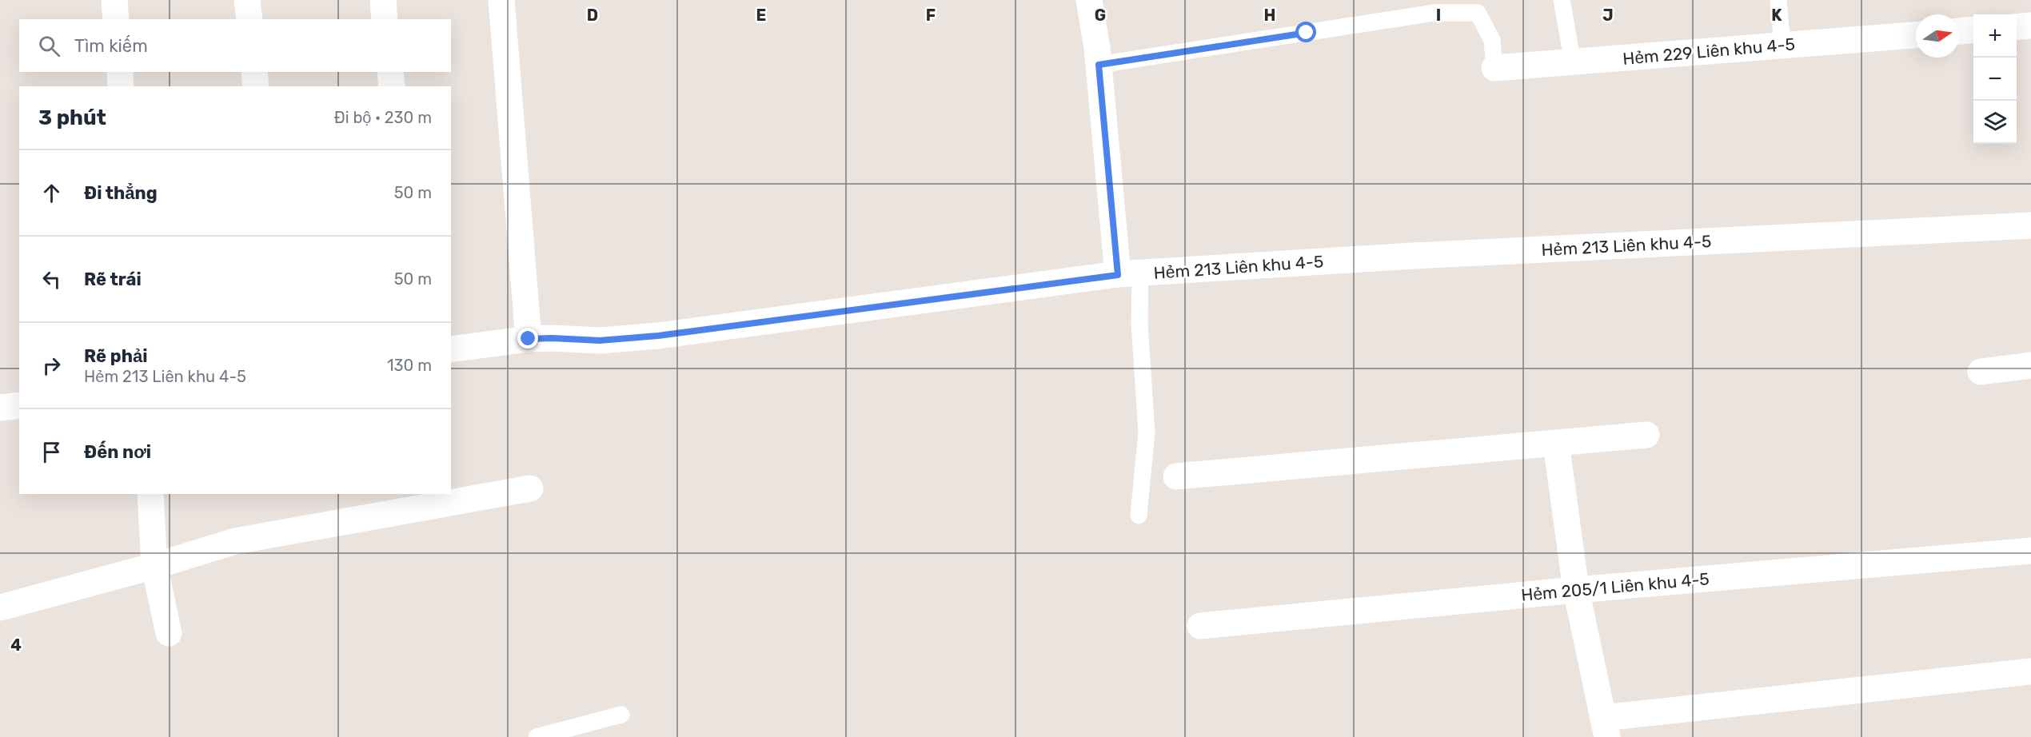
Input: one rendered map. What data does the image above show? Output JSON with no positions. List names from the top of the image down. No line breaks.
{"streets":{"street":["Hẻm 229 Liên khu 4-5","Hẻm 213 Liên khu 4-5","Hẻm 205/1 Liên khu 4-5"]},"north":"right","page":{"map_buttons":["+","−"],"search":"Tìm kiếm","heading":["3 phút","Đi bộ · 230 m"],"list":[["Đi thẳng","50 m"],["Rẽ trái","50 m"],["Rẽ phải","Hẻm 213 Liên khu 4-5","130 m"],"Đến nơi"]},"grid":{"columns":["D","E","F","G","H","I","J","K"],"rows":["4"]}}
